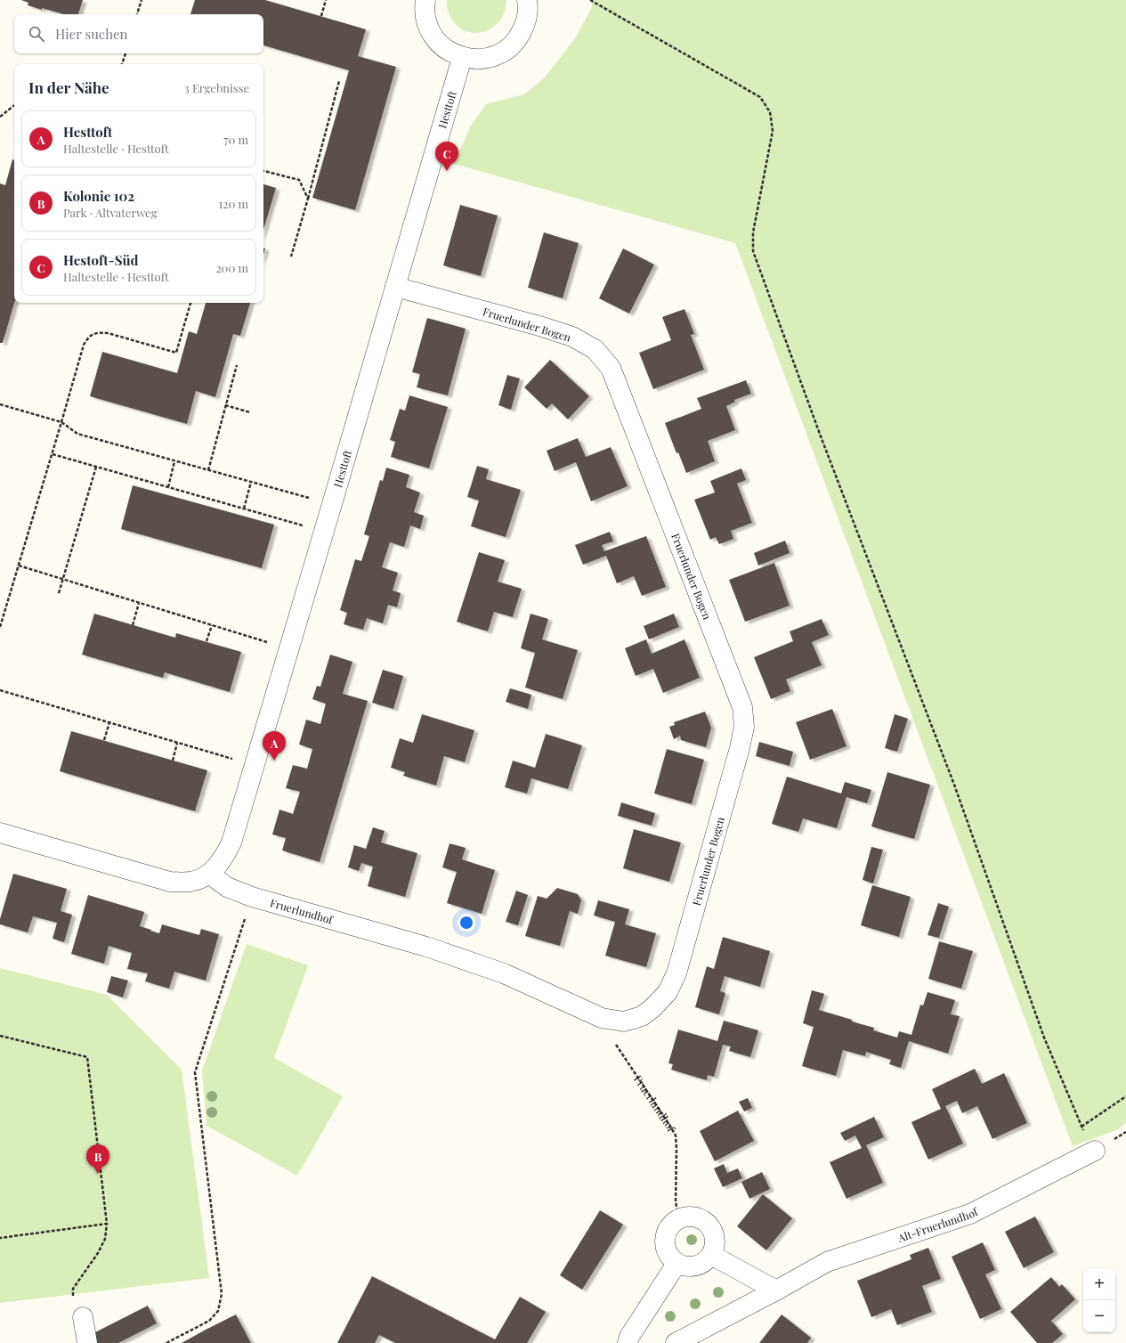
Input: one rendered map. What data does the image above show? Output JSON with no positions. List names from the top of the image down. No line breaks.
{"streets":{"street":["Hesttoft","Fruerlunder Bogen","Fruerlundhof","Alt-Fruerlundhof"]},"crossings":[["Hesttoft","Fruerlunder Bogen"],["Hesttoft","Fruerlundhof"],["Fruerlunder Bogen","Fruerlundhof"]],"page":{"search":"Hier suchen","heading":["In der Nähe","3 Ergebnisse"],"list":[{"mark":"A","name":"Hesttoft","note":"Haltestelle · Hesttoft","value":"70 m"},{"mark":"B","name":"Kolonie 102","note":"Park · Altvaterweg","value":"120 m"},{"mark":"C","name":"Hestoft-Süd","note":"Haltestelle · Hesttoft","value":"200 m"}],"pins":["C","A","B"],"map_buttons":["+","−"]}}
